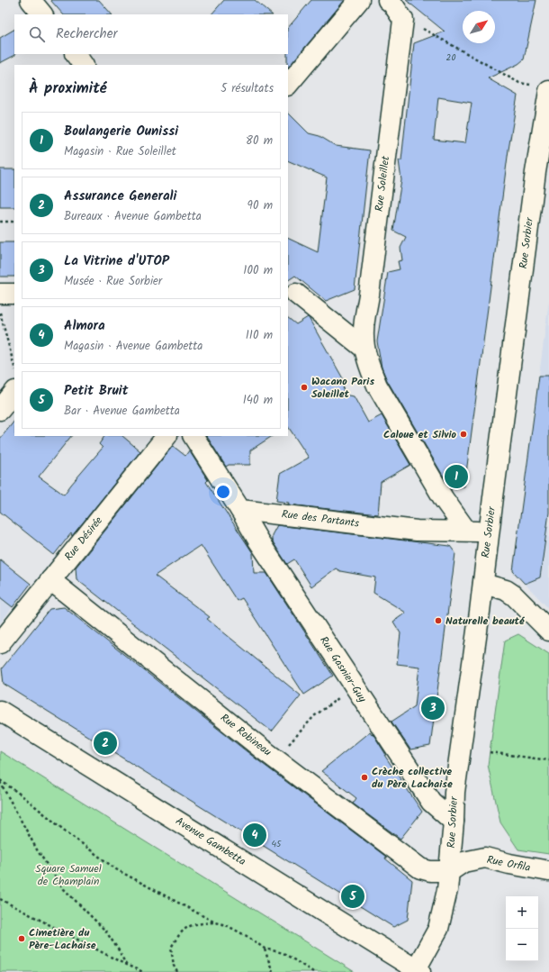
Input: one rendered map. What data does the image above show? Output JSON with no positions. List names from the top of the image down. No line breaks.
{"streets":{"street":["Rue Soleillet","Rue Sorbier","Rue des Partants","Rue Désirée","Rue Gasnier-Guy","Rue Robineau","Avenue Gambetta","Rue Orfila"]},"crossings":[["Rue Soleillet","Rue des Partants"],["Rue Sorbier","Rue des Partants"],["Rue Sorbier","Rue Gasnier-Guy"],["Rue Sorbier","Rue Robineau"],["Rue Sorbier","Avenue Gambetta"],["Rue Sorbier","Rue Orfila"],["Rue des Partants","Rue Gasnier-Guy"],["Rue Désirée","Rue Robineau"],["Rue Robineau","Rue Orfila"]],"parks":["Square Samuel de Champlain"],"places":["Wacano Paris Soleillet","Caloue et Silvio","Naturelle beauté","Crèche collective du Père Lachaise","Cimetière du Père-Lachaise"],"house_numbers":["20","45"],"north":"top right","page":{"search":"Rechercher","heading":["À proximité","5 résultats"],"list":[{"mark":"1","name":"Boulangerie Ounissi","note":"Magasin · Rue Soleillet","value":"80 m"},{"mark":"2","name":"Assurance Generali","note":"Bureaux · Avenue Gambetta","value":"90 m"},{"mark":"3","name":"La Vitrine d'UTOP","note":"Musée · Rue Sorbier","value":"100 m"},{"mark":"4","name":"Almora","note":"Magasin · Avenue Gambetta","value":"110 m"},{"mark":"5","name":"Petit Bruit","note":"Bar · Avenue Gambetta","value":"140 m"}],"pins":["1","3","2","4","5"],"map_buttons":["+","−"]}}
